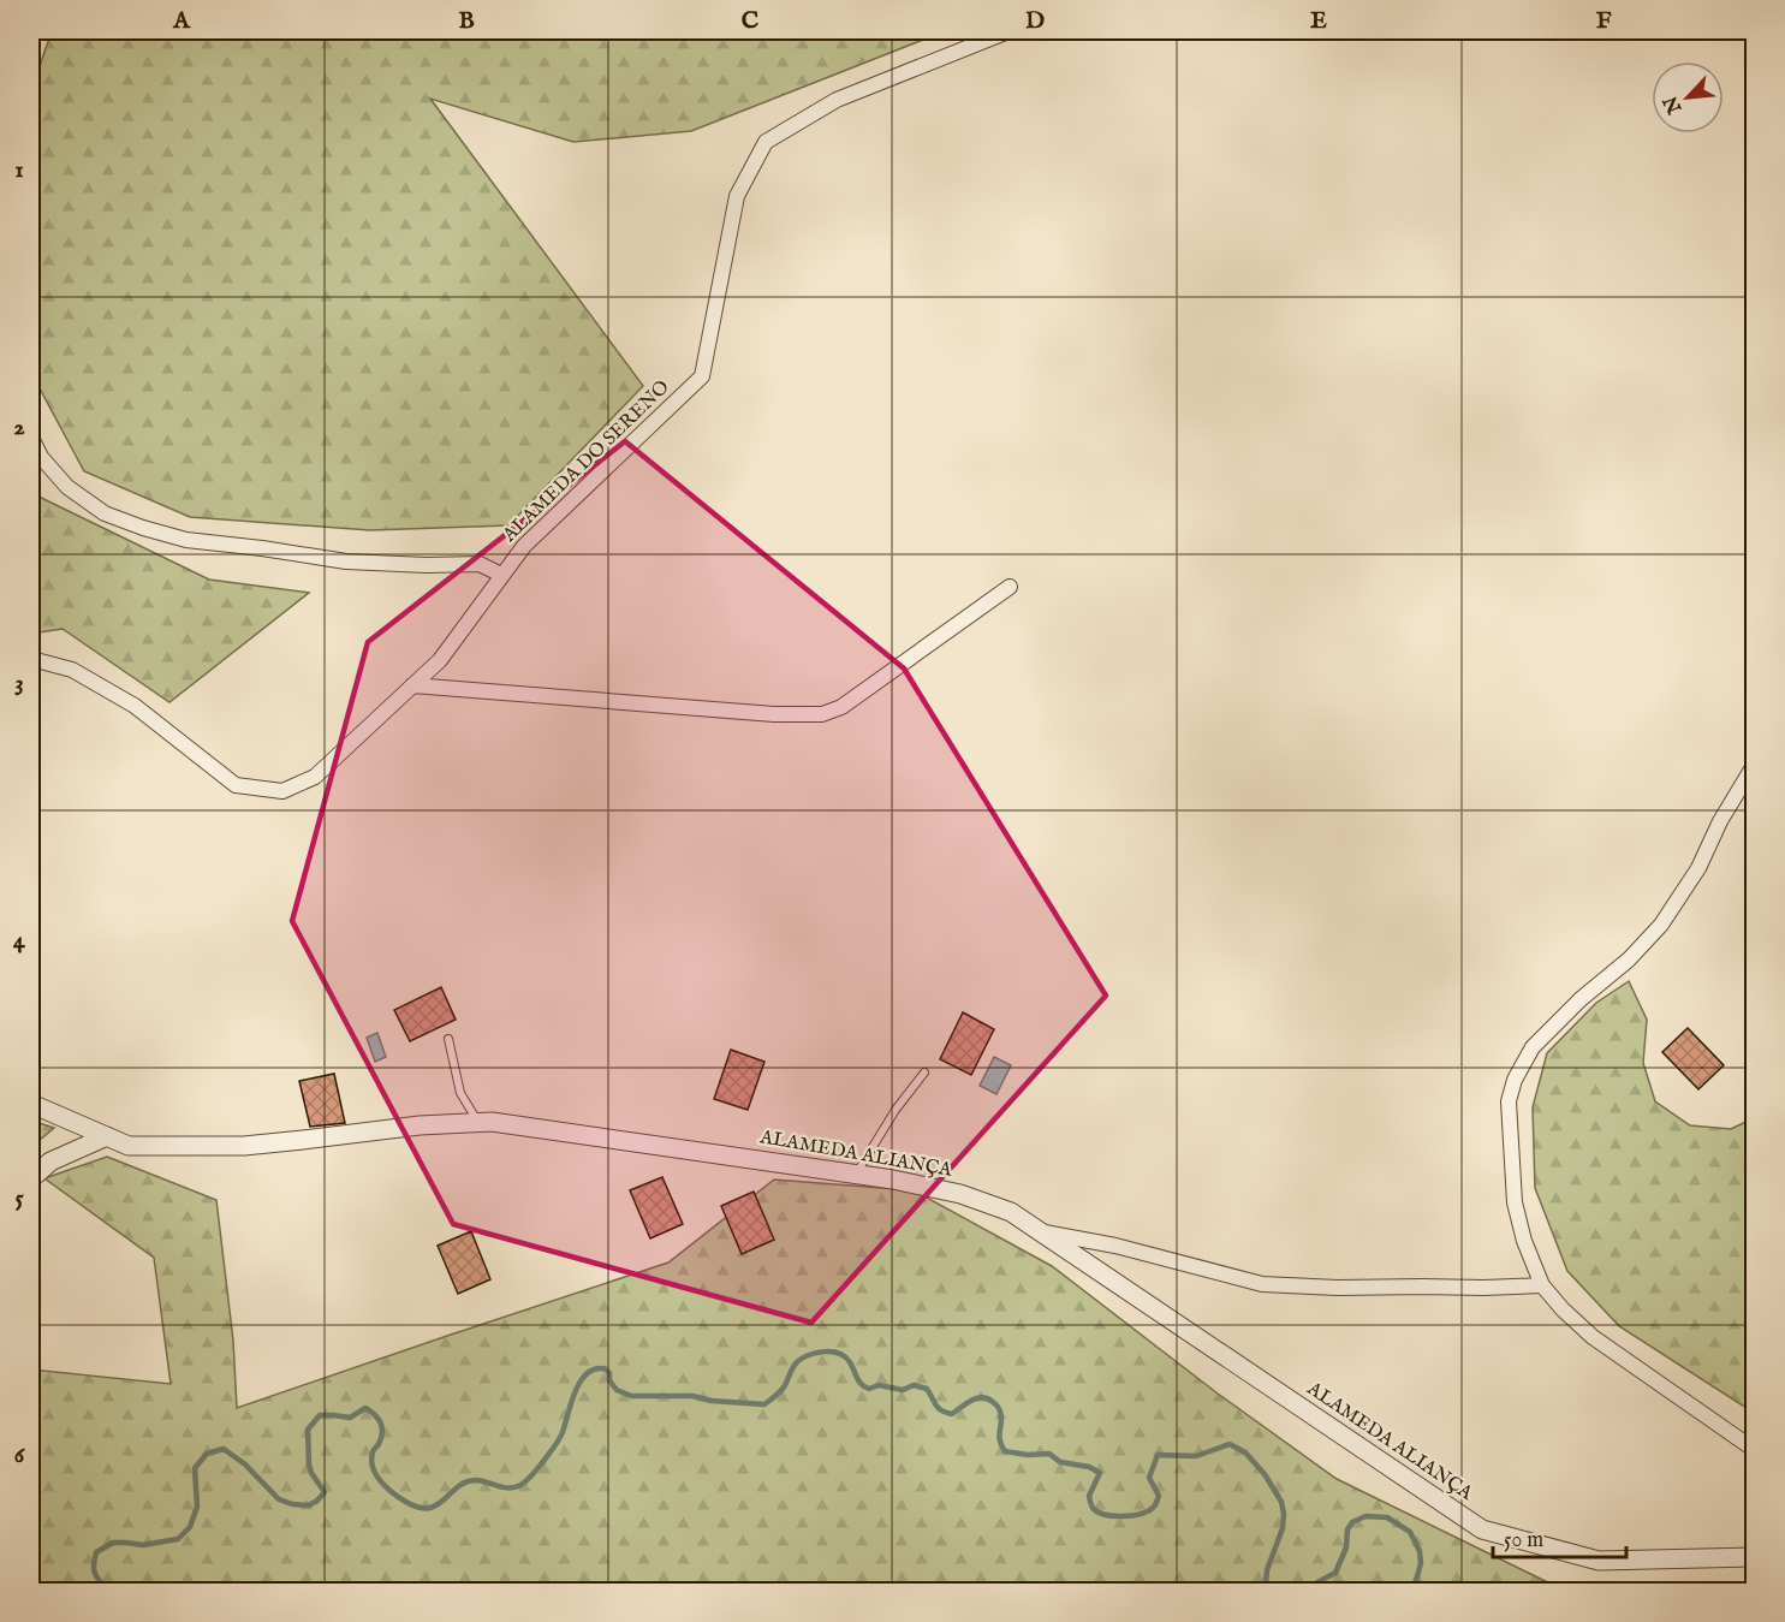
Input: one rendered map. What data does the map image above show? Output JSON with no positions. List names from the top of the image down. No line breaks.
{"streets":{"street":["ALAMEDA DO SERENO","ALAMEDA ALIANÇA"]},"scale_bar":"50 m","north":"bottom left","grid":{"columns":["A","B","C","D","E","F"],"rows":["1","2","3","4","5","6"]}}
